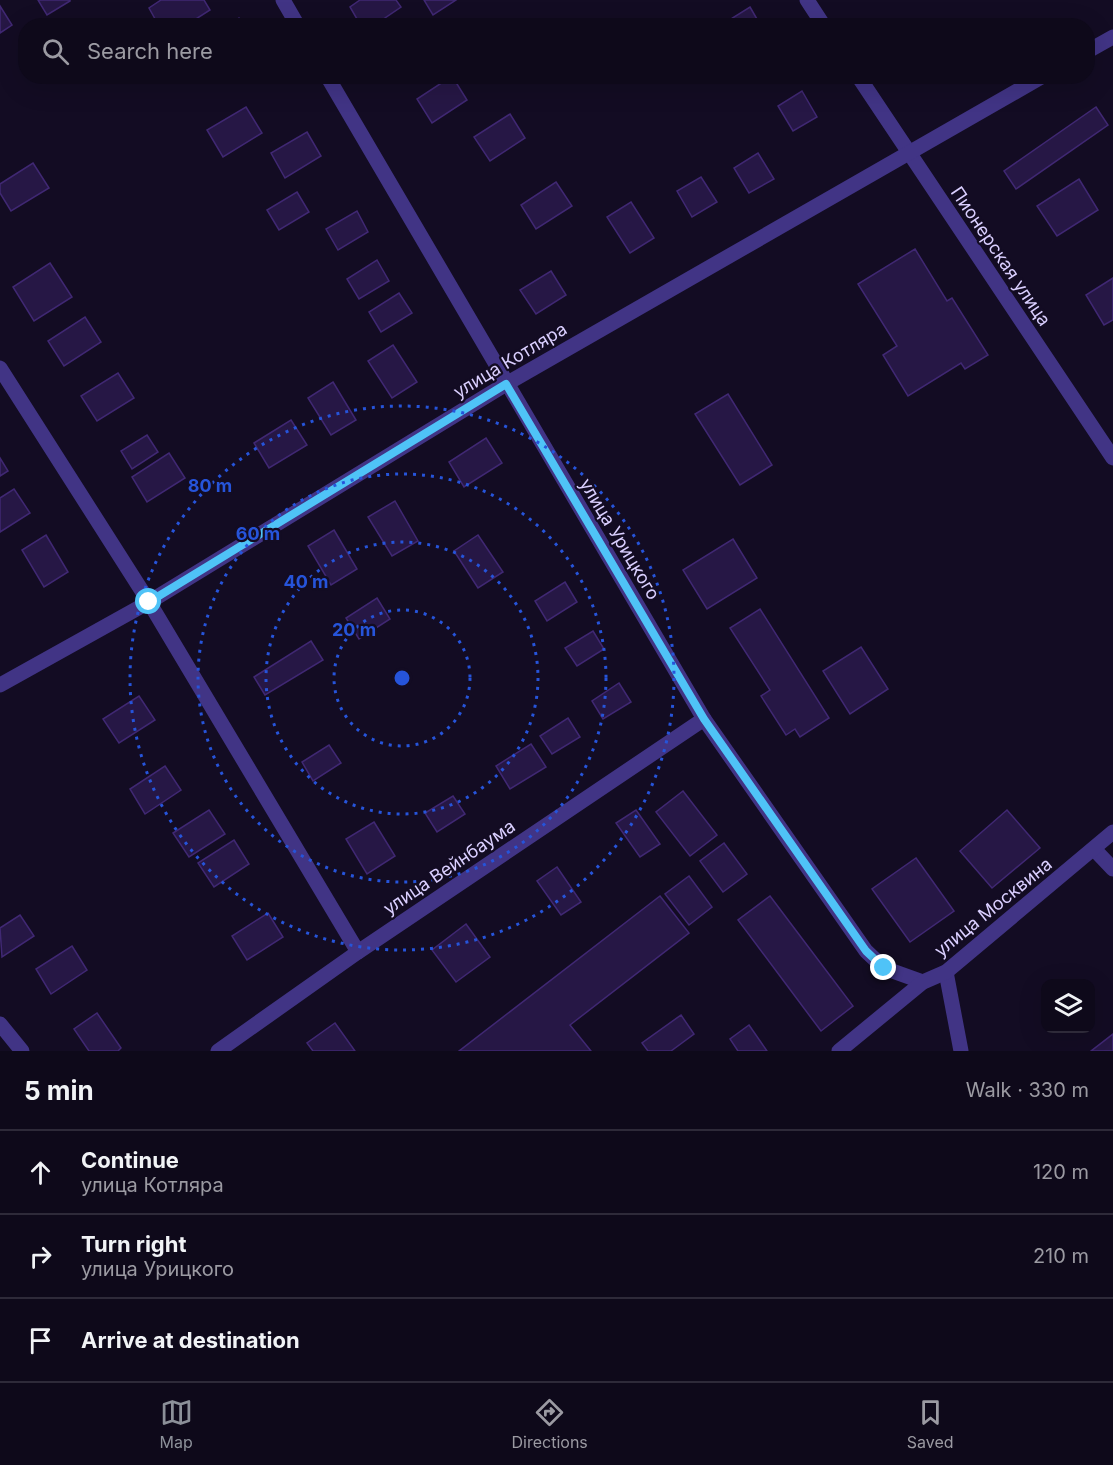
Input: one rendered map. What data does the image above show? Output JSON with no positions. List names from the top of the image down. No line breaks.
{"streets":{"street":["Пионерская улица","улица Котляра","улица Урицкого","улица Вейнбаума","улица Москвина"]},"crossings":[["Пионерская улица","улица Котляра"],["улица Котляра","улица Урицкого"],["улица Урицкого","улица Вейнбаума"],["улица Урицкого","улица Москвина"]],"page":{"search":"Search here","heading":["5 min","Walk · 330 m"],"list":[["Continue","улица Котляра","120 m"],["Turn right","улица Урицкого","210 m"],"Arrive at destination"],"nav":["Map","Directions","Saved"]},"rings":["80 m","60 m","40 m","20 m"]}
